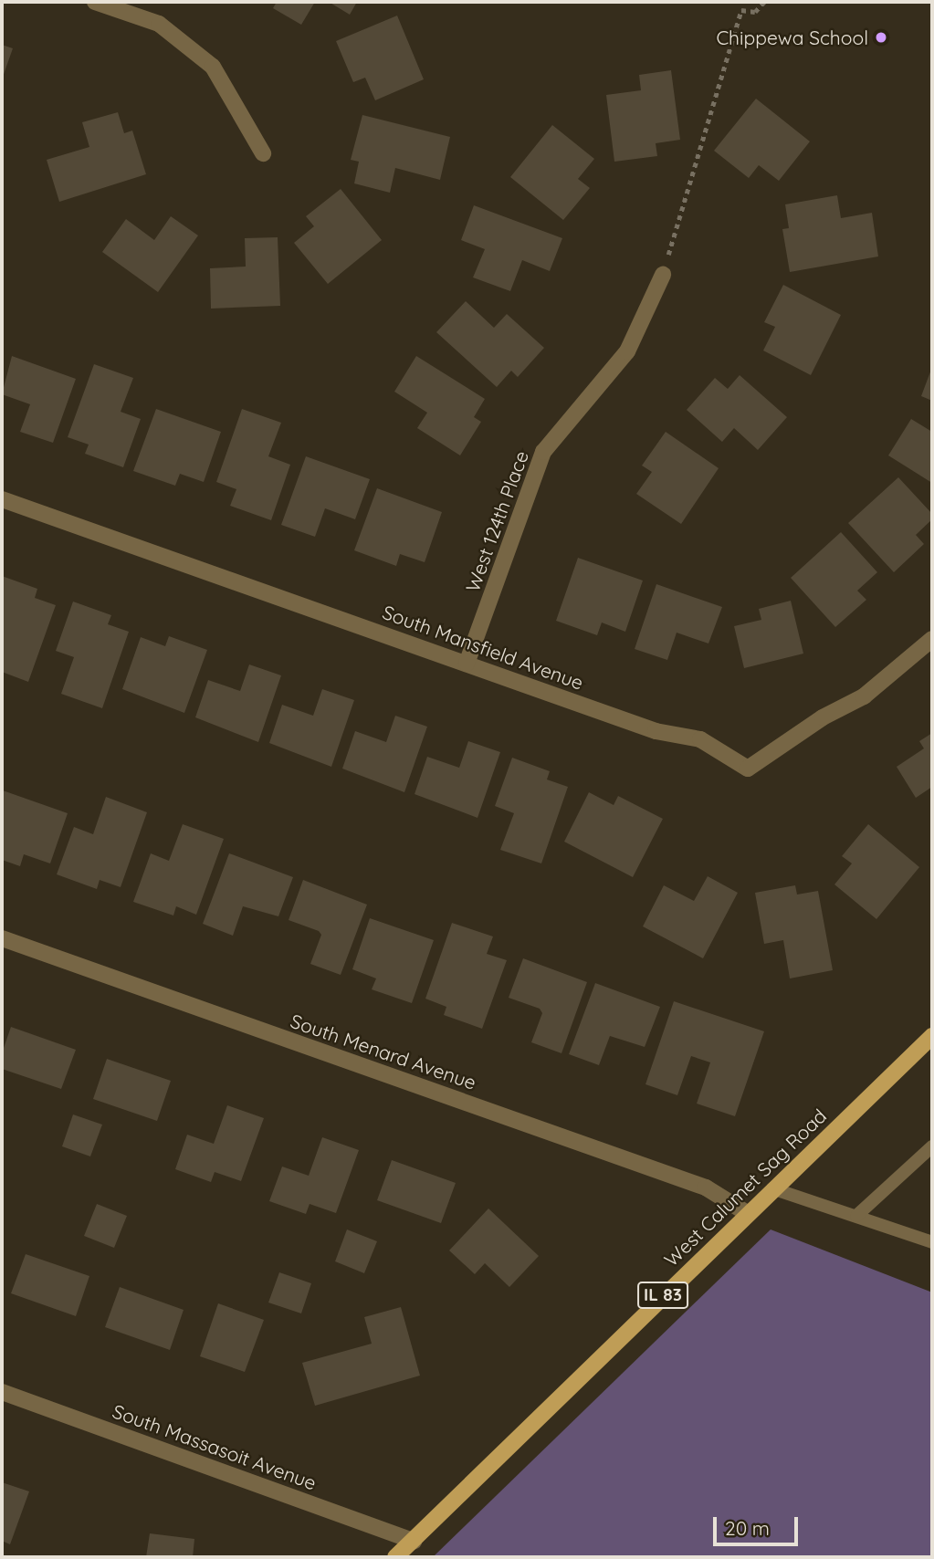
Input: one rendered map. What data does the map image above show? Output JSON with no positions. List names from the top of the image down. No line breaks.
{"streets":{"main road":["West Calumet Sag Road","IL 83"],"street":["West 124th Place","South Mansfield Avenue","South Menard Avenue","South Massasoit Avenue"]},"crossings":[["West 124th Place","South Mansfield Avenue"],["South Menard Avenue","West Calumet Sag Road"],["West Calumet Sag Road","South Massasoit Avenue"]],"places":["Chippewa School"],"scale_bar":"20 m"}
